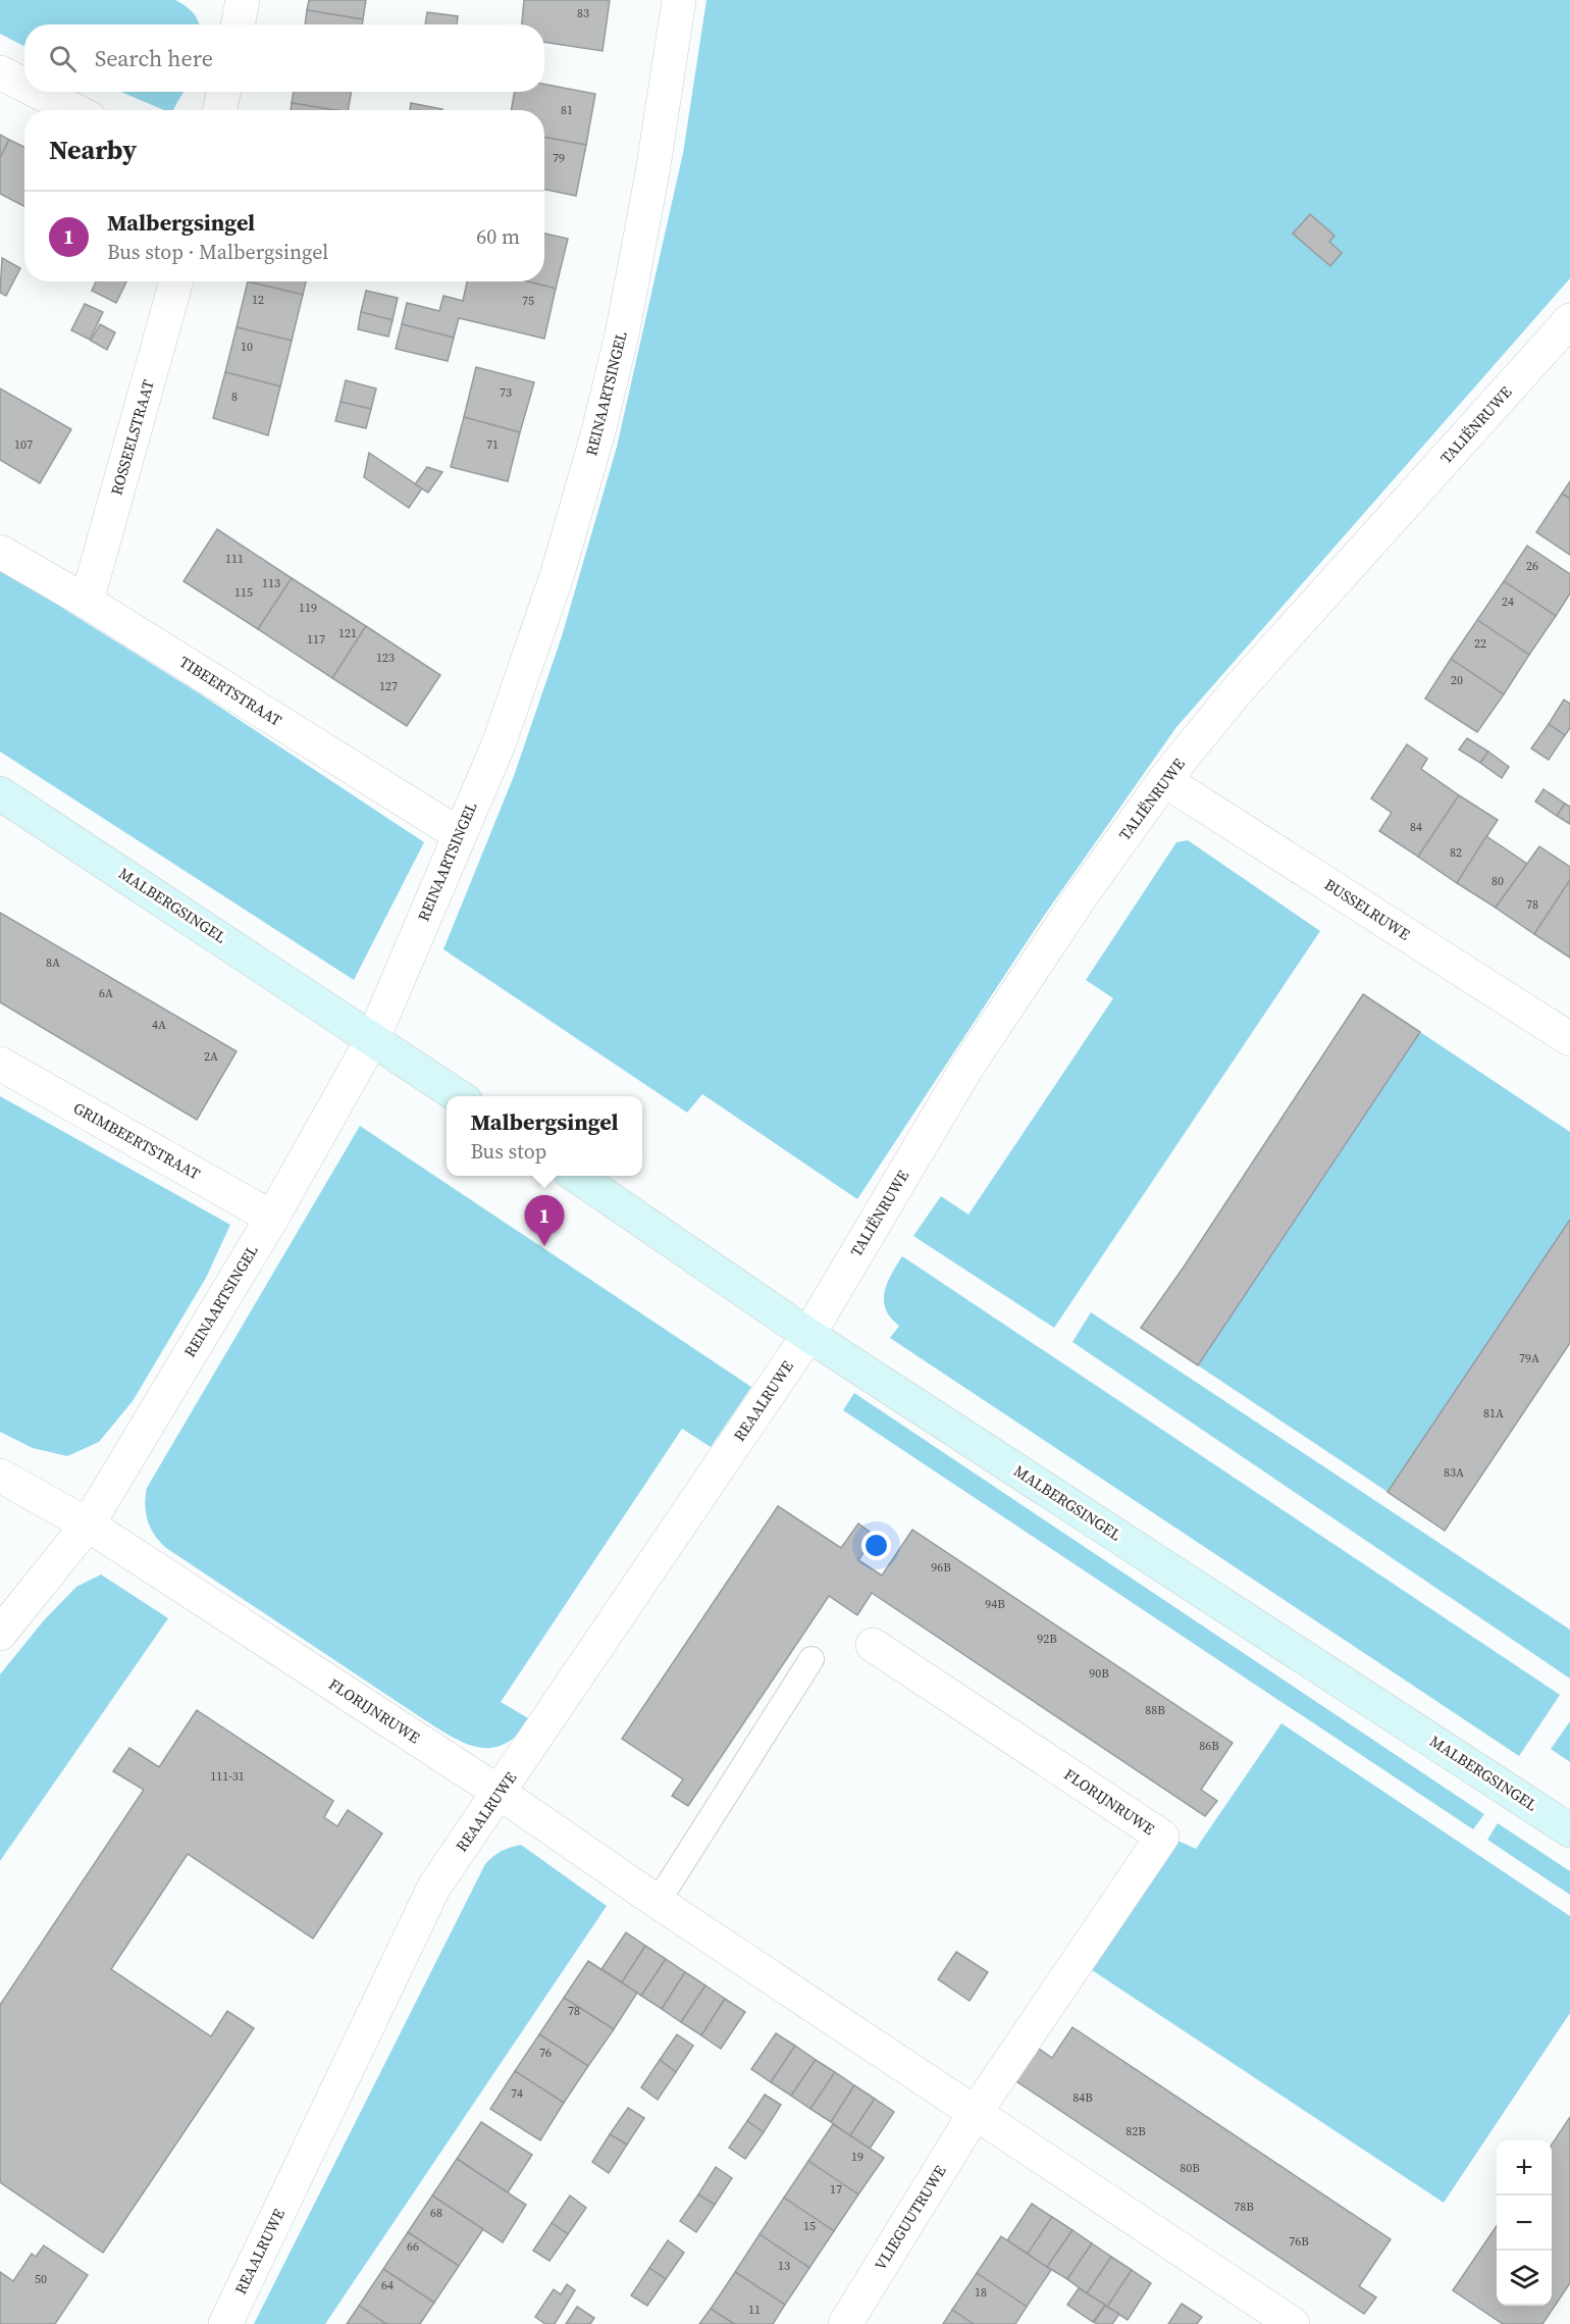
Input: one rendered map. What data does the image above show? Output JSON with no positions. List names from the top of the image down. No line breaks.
{"streets":{"street":["REINAARTSINGEL","TALIËNRUWE","ROSSEELSTRAAT","TIBEERTSTRAAT","MALBERGSINGEL","BUSSELRUWE","GRIMBEERTSTRAAT","REAALRUWE","FLORIJNRUWE","VLIEGUUTRUWE"]},"crossings":[["REINAARTSINGEL","TIBEERTSTRAAT"],["REINAARTSINGEL","MALBERGSINGEL"],["REINAARTSINGEL","GRIMBEERTSTRAAT"],["REINAARTSINGEL","FLORIJNRUWE"],["TALIËNRUWE","MALBERGSINGEL"],["TALIËNRUWE","BUSSELRUWE"],["TALIËNRUWE","REAALRUWE"],["ROSSEELSTRAAT","TIBEERTSTRAAT"],["MALBERGSINGEL","REAALRUWE"],["REAALRUWE","FLORIJNRUWE"],["FLORIJNRUWE","VLIEGUUTRUWE"]],"house_numbers":["83","81","79","12","75","10","73","8","107","71","111","26","113","115","24","119","121","117","22","123","20","127","84","82","80","78","8A","6A","4A","2A","79A","81A","83A","96B","94B","92B","90B","88B","86B","111-31","78","76","74","84B","82B","19","80B","17","78B","68","15","76B","66","13","50","64","18","11"],"page":{"search":"Search here","heading":"Nearby","list":[{"mark":"1","name":"Malbergsingel","note":"Bus stop · Malbergsingel","value":"60 m"}],"popup":["Malbergsingel","Bus stop"],"pins":"1","map_buttons":["+","−"]}}
